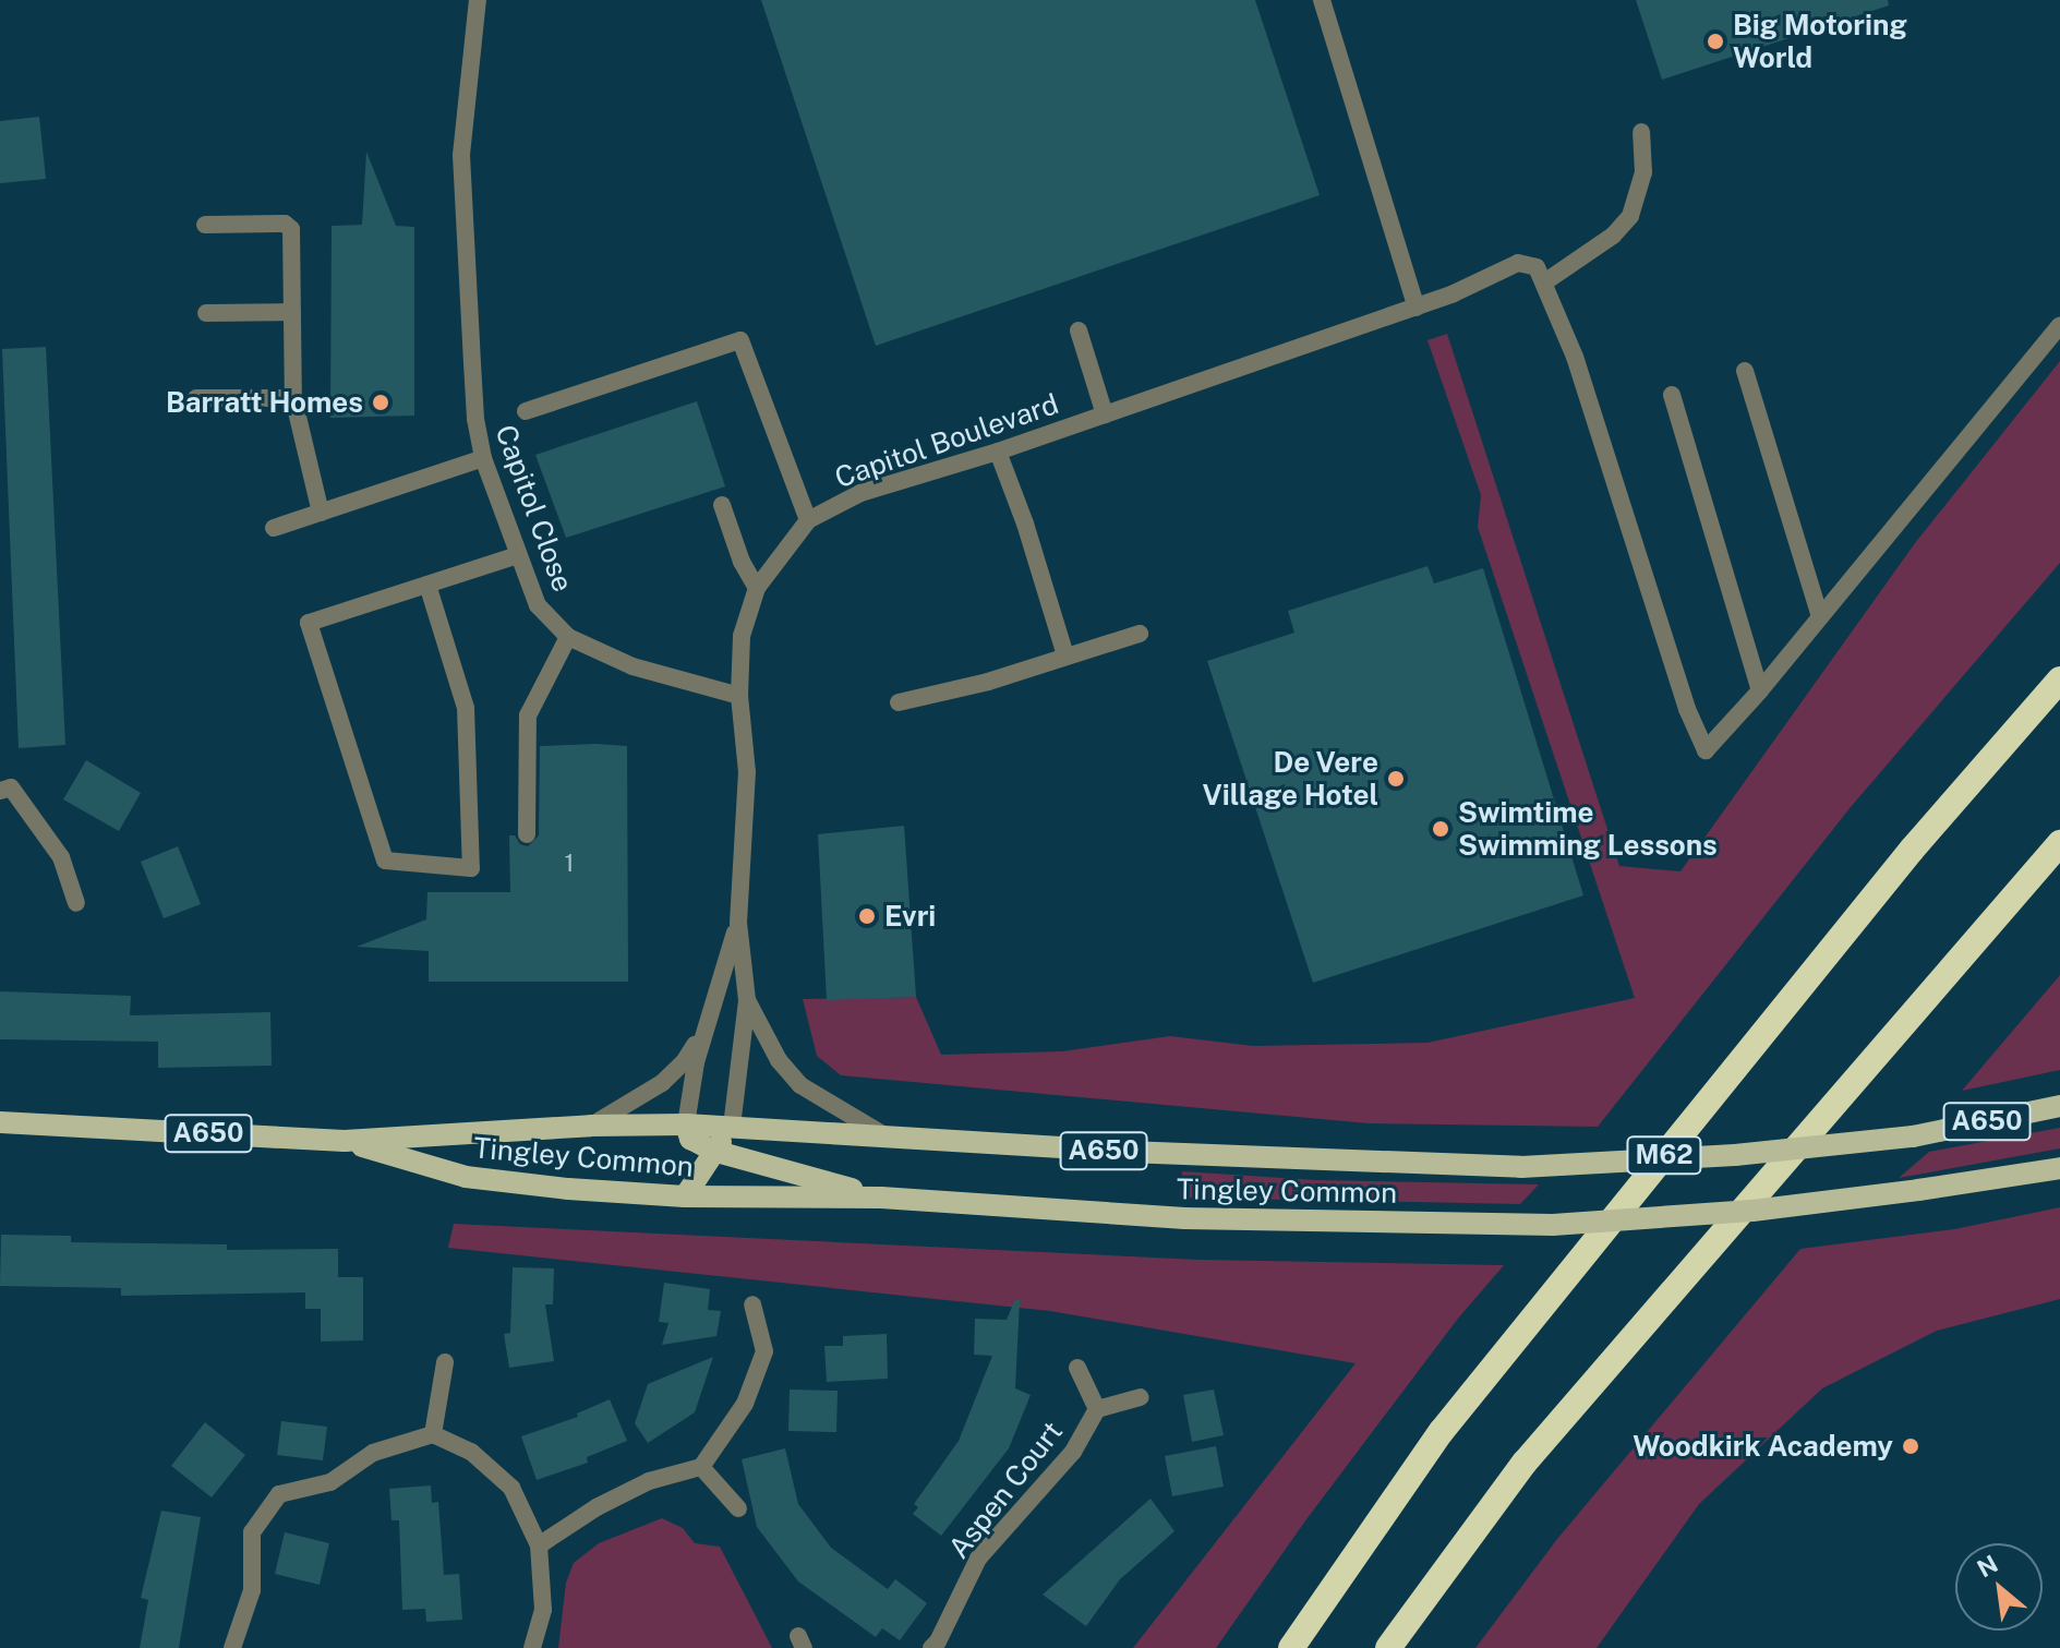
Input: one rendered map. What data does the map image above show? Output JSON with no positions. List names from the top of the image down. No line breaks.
{"streets":{"highway":["M62"],"main road":["A650","Tingley Common"],"street":["Capitol Boulevard","Capitol Close","Aspen Court"]},"crossings":[["Capitol Boulevard","Capitol Close"],["Capitol Boulevard","Tingley Common"]],"places":["Big Motoring World","Barratt Homes","De Vere Village Hotel","Swimtime Swimming Lessons","Evri","Woodkirk Academy"],"house_numbers":["1"],"north":"top left"}
